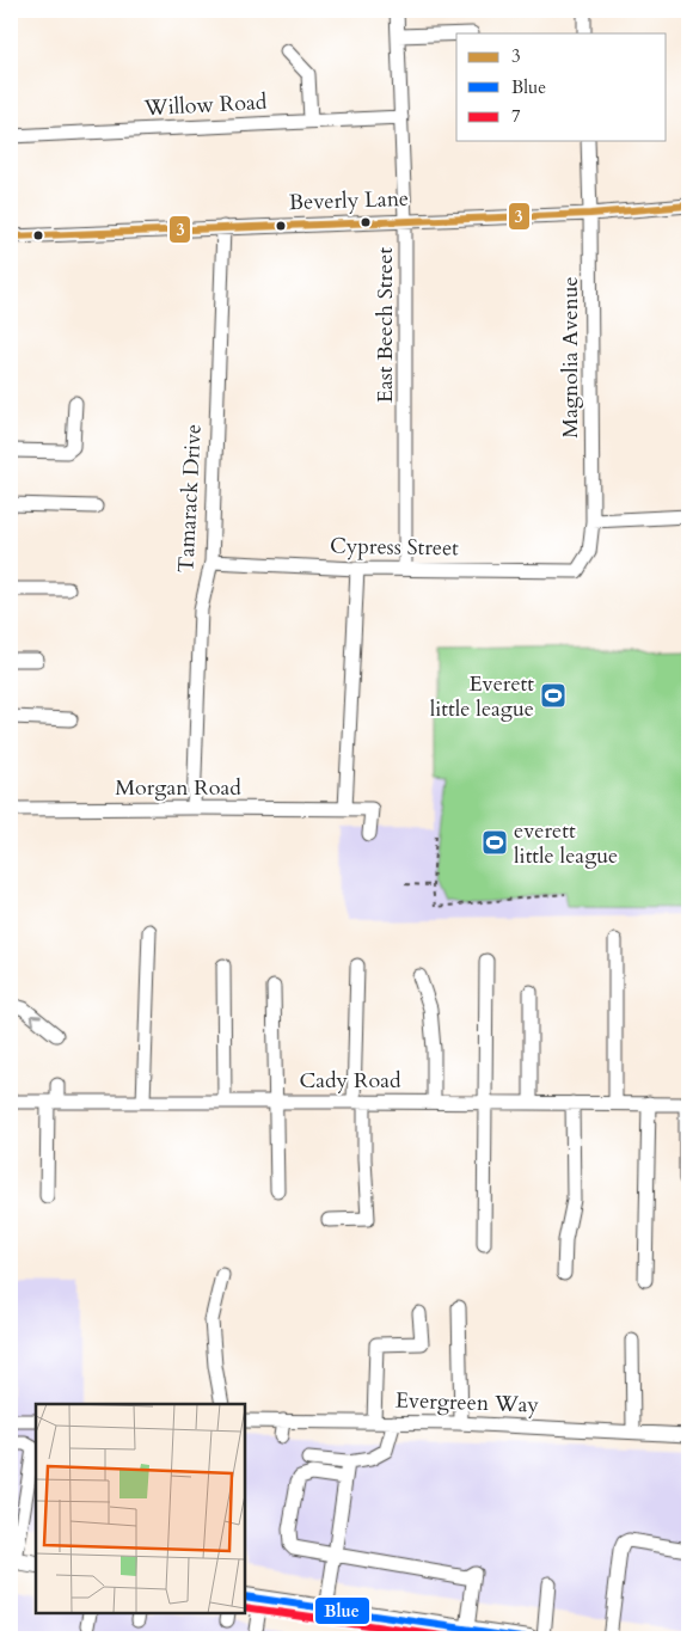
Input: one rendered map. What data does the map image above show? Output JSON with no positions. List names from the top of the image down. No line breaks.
{"streets":{"street":["Willow Road","Beverly Lane","East Beech Street","Magnolia Avenue","Tamarack Drive","Cypress Street","Morgan Road","Cady Road","Evergreen Way"]},"crossings":[["Willow Road","East Beech Street"],["Beverly Lane","East Beech Street"],["Beverly Lane","Magnolia Avenue"],["Beverly Lane","Tamarack Drive"],["East Beech Street","Cypress Street"],["Magnolia Avenue","Cypress Street"],["Tamarack Drive","Cypress Street"],["Tamarack Drive","Morgan Road"]],"places":{"sports":["Everett little league","everett little league"]},"lines":["transit line 3","transit line Blue","transit line 7"],"legend":["3","Blue","7"]}
